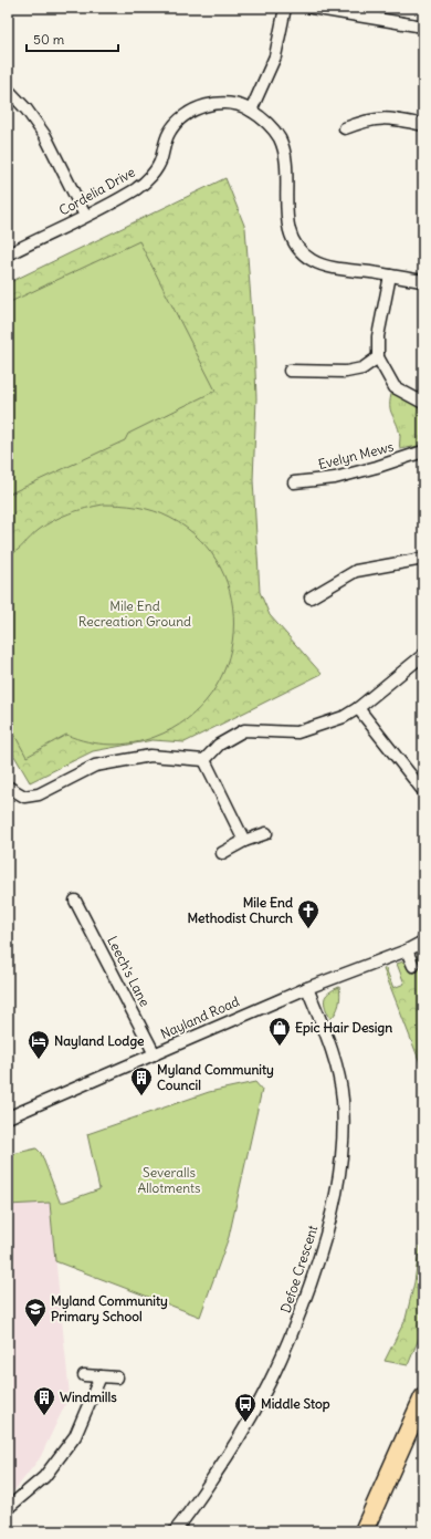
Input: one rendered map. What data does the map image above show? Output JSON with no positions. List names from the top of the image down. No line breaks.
{"streets":{"street":["Cordelia Drive","Evelyn Mews","Leech's Lane","Nayland Road","Defoe Crescent"]},"crossings":[["Leech's Lane","Nayland Road"],["Nayland Road","Defoe Crescent"]],"parks":["Mile End Recreation Ground","Severalls Allotments"],"places":{"church":["Mile End Methodist Church"],"shop":["Epic Hair Design"],"hotel":["Nayland Lodge"],"building":["Myland Community Council","Windmills"],"school or university":["Myland Community Primary School"],"bus stop":["Middle Stop"]},"scale_bar":"50 m"}
